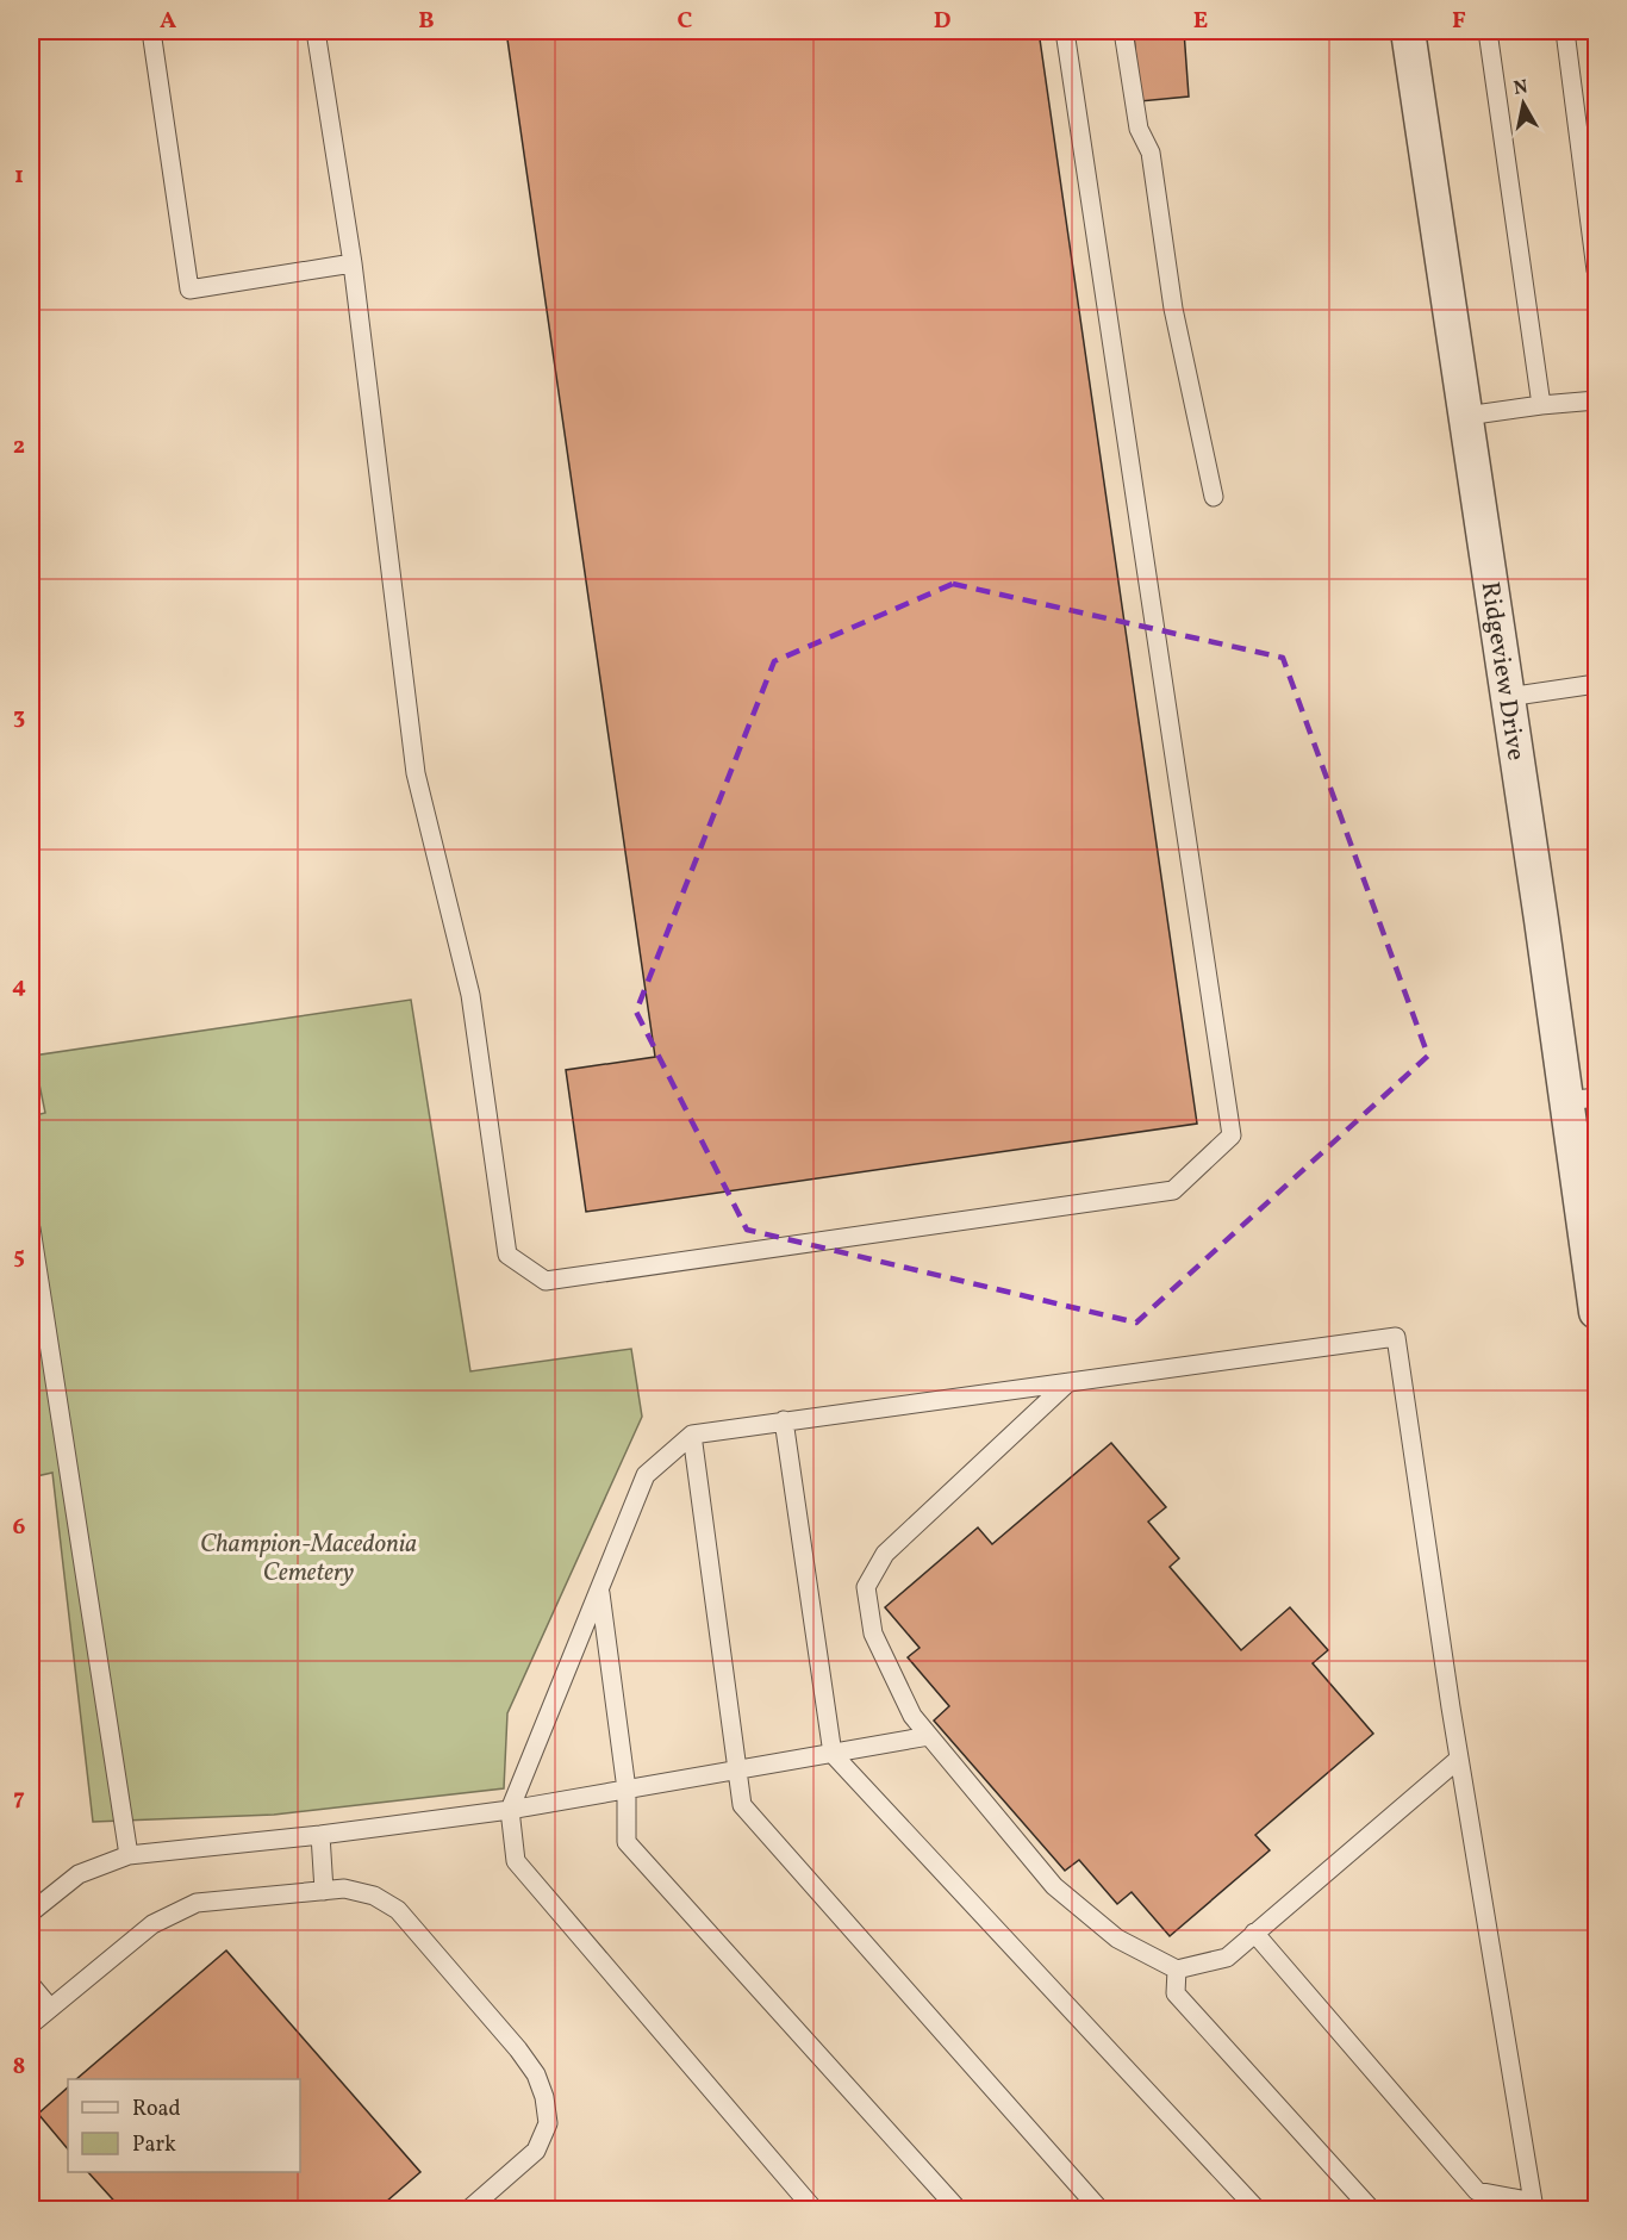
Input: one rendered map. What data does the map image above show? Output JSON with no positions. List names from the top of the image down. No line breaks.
{"streets":{"street":["Ridgeview Drive"]},"parks":["Champion-Macedonia Cemetery"],"legend":["Road","Park"],"north":"top","grid":{"columns":["A","B","C","D","E","F"],"rows":["1","2","3","4","5","6","7","8"]}}
